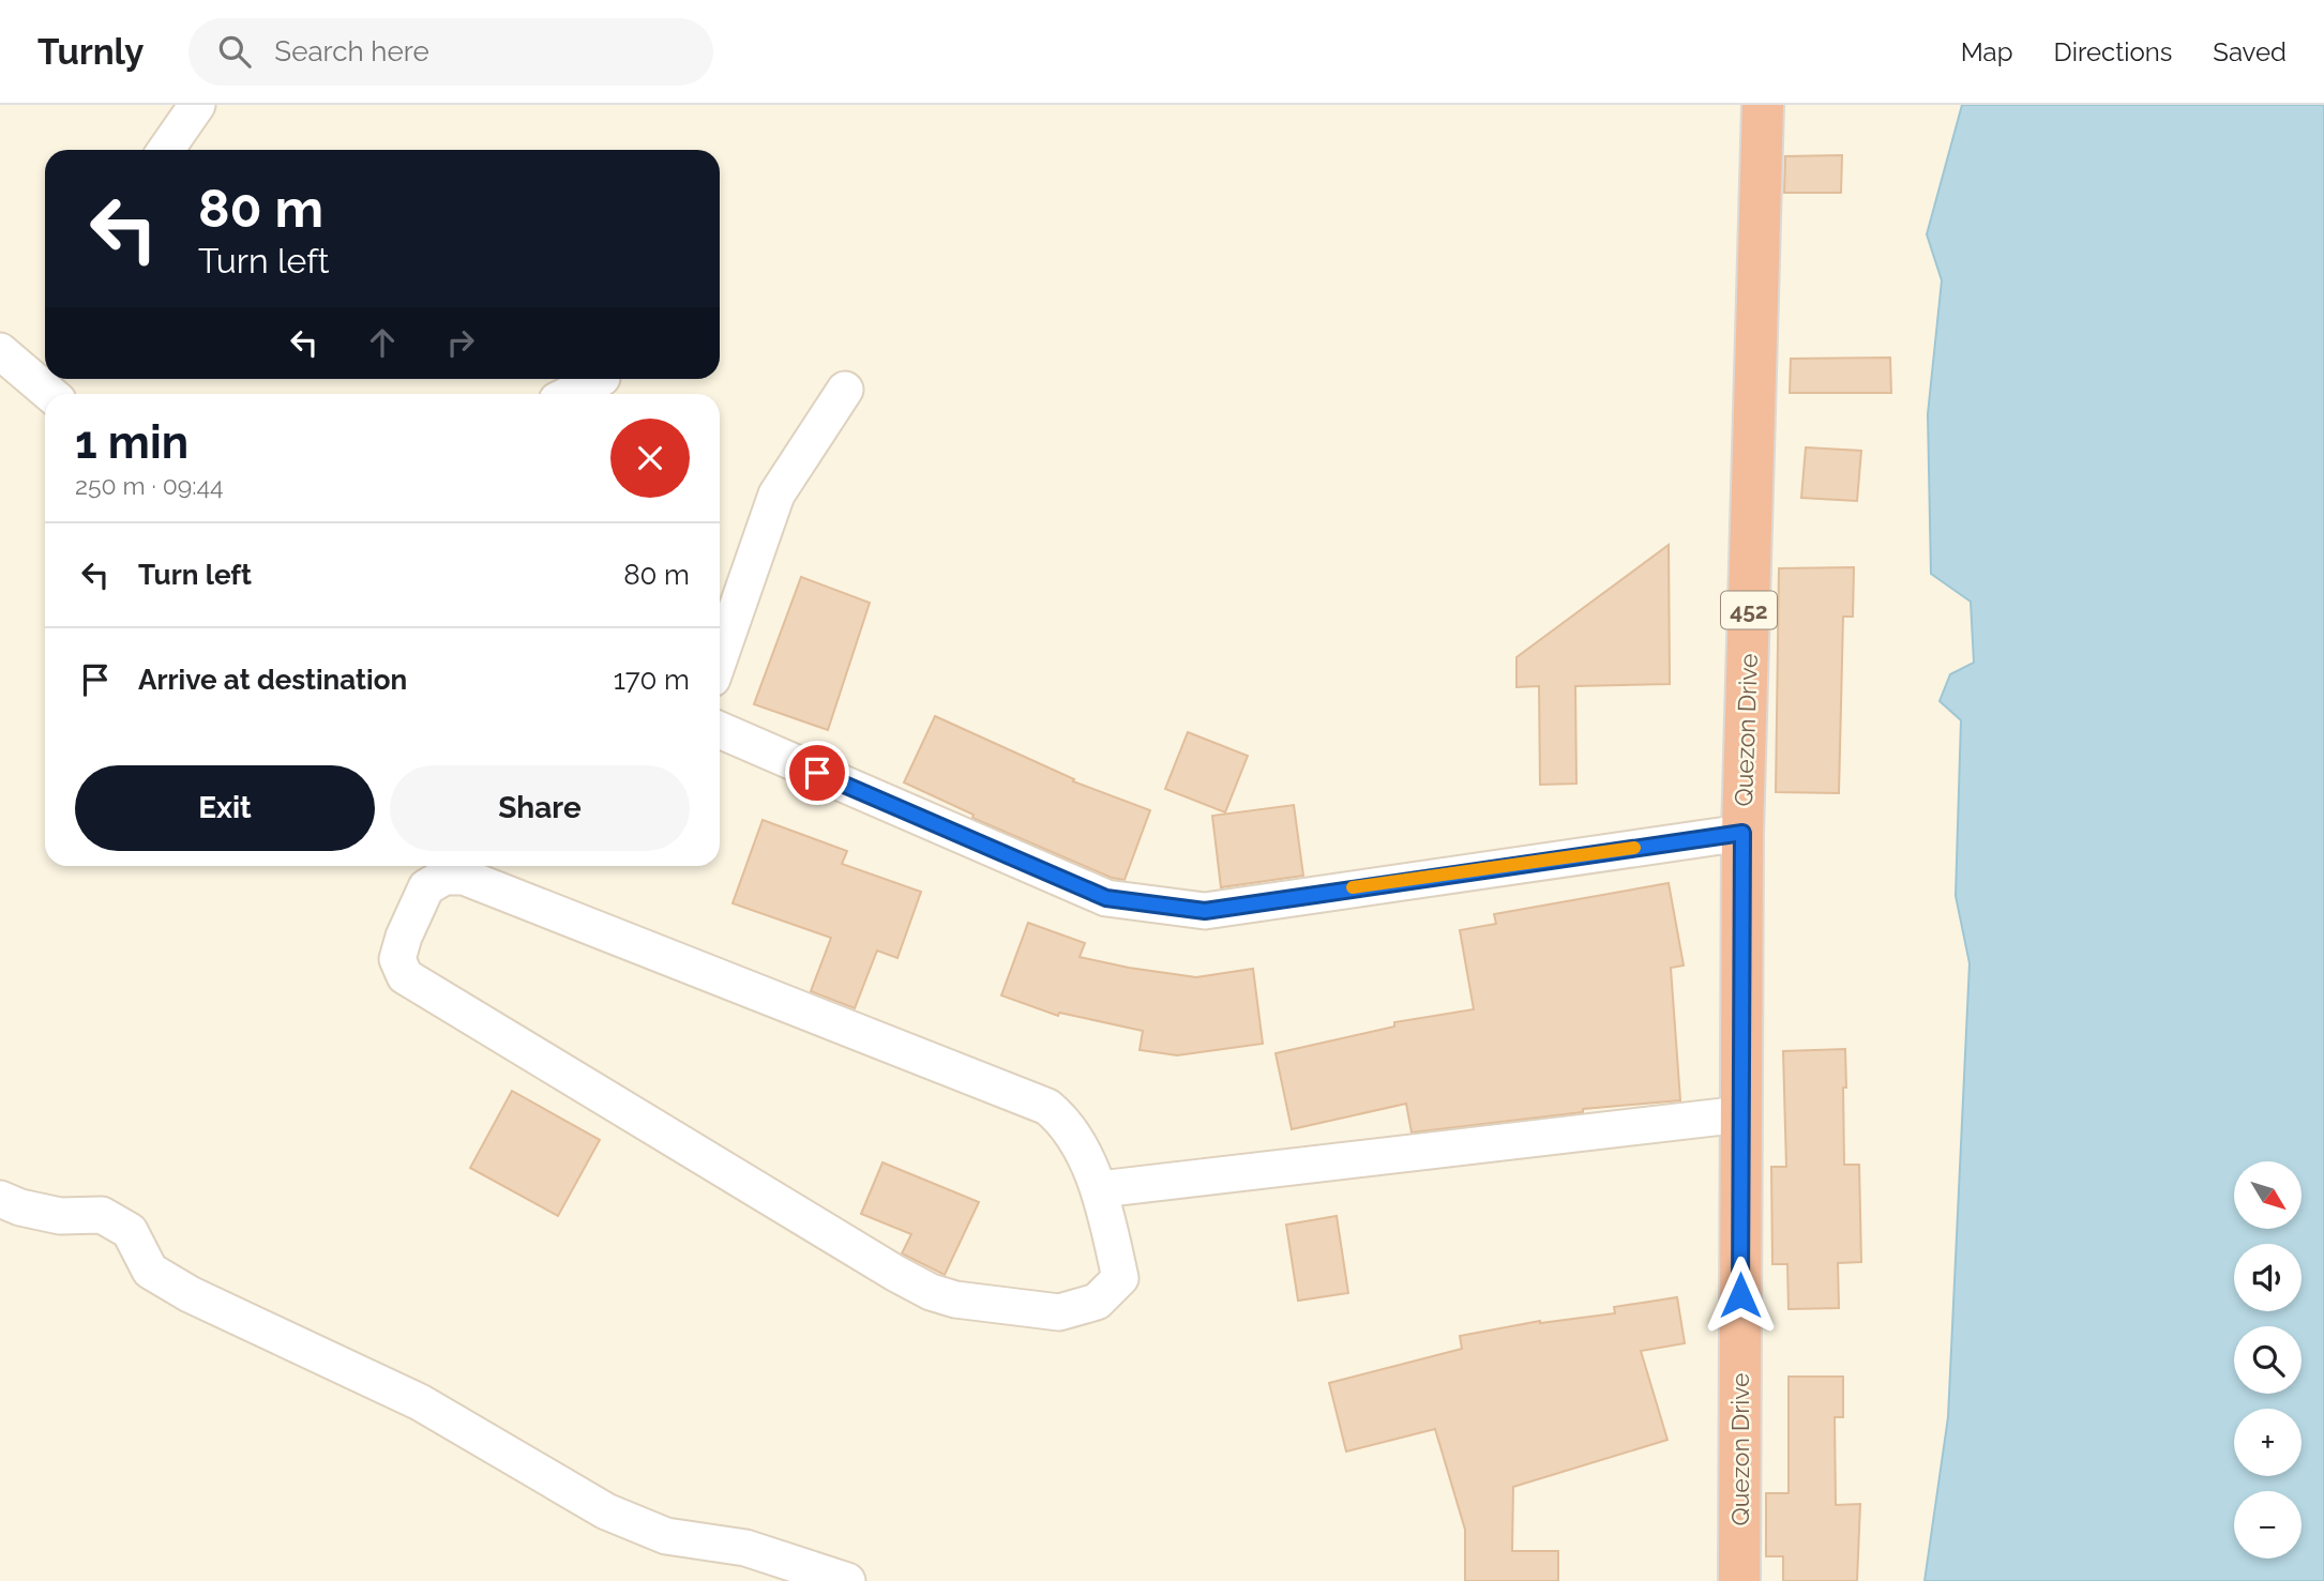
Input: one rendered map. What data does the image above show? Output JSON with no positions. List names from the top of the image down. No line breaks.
{"streets":{"highway":["452","Quezon Drive"]},"north":"bottom right","page":{"header":"Turnly","search":"Search here","nav":["Map","Directions","Saved"],"turn":["80 m","Turn left"],"heading":["1 min","250 m · 09:44"],"list":[{"name":"Turn left","value":"80 m"},{"name":"Arrive at destination","value":"170 m"}],"buttons":["Exit","Share"],"map_buttons":["+","−"]}}
